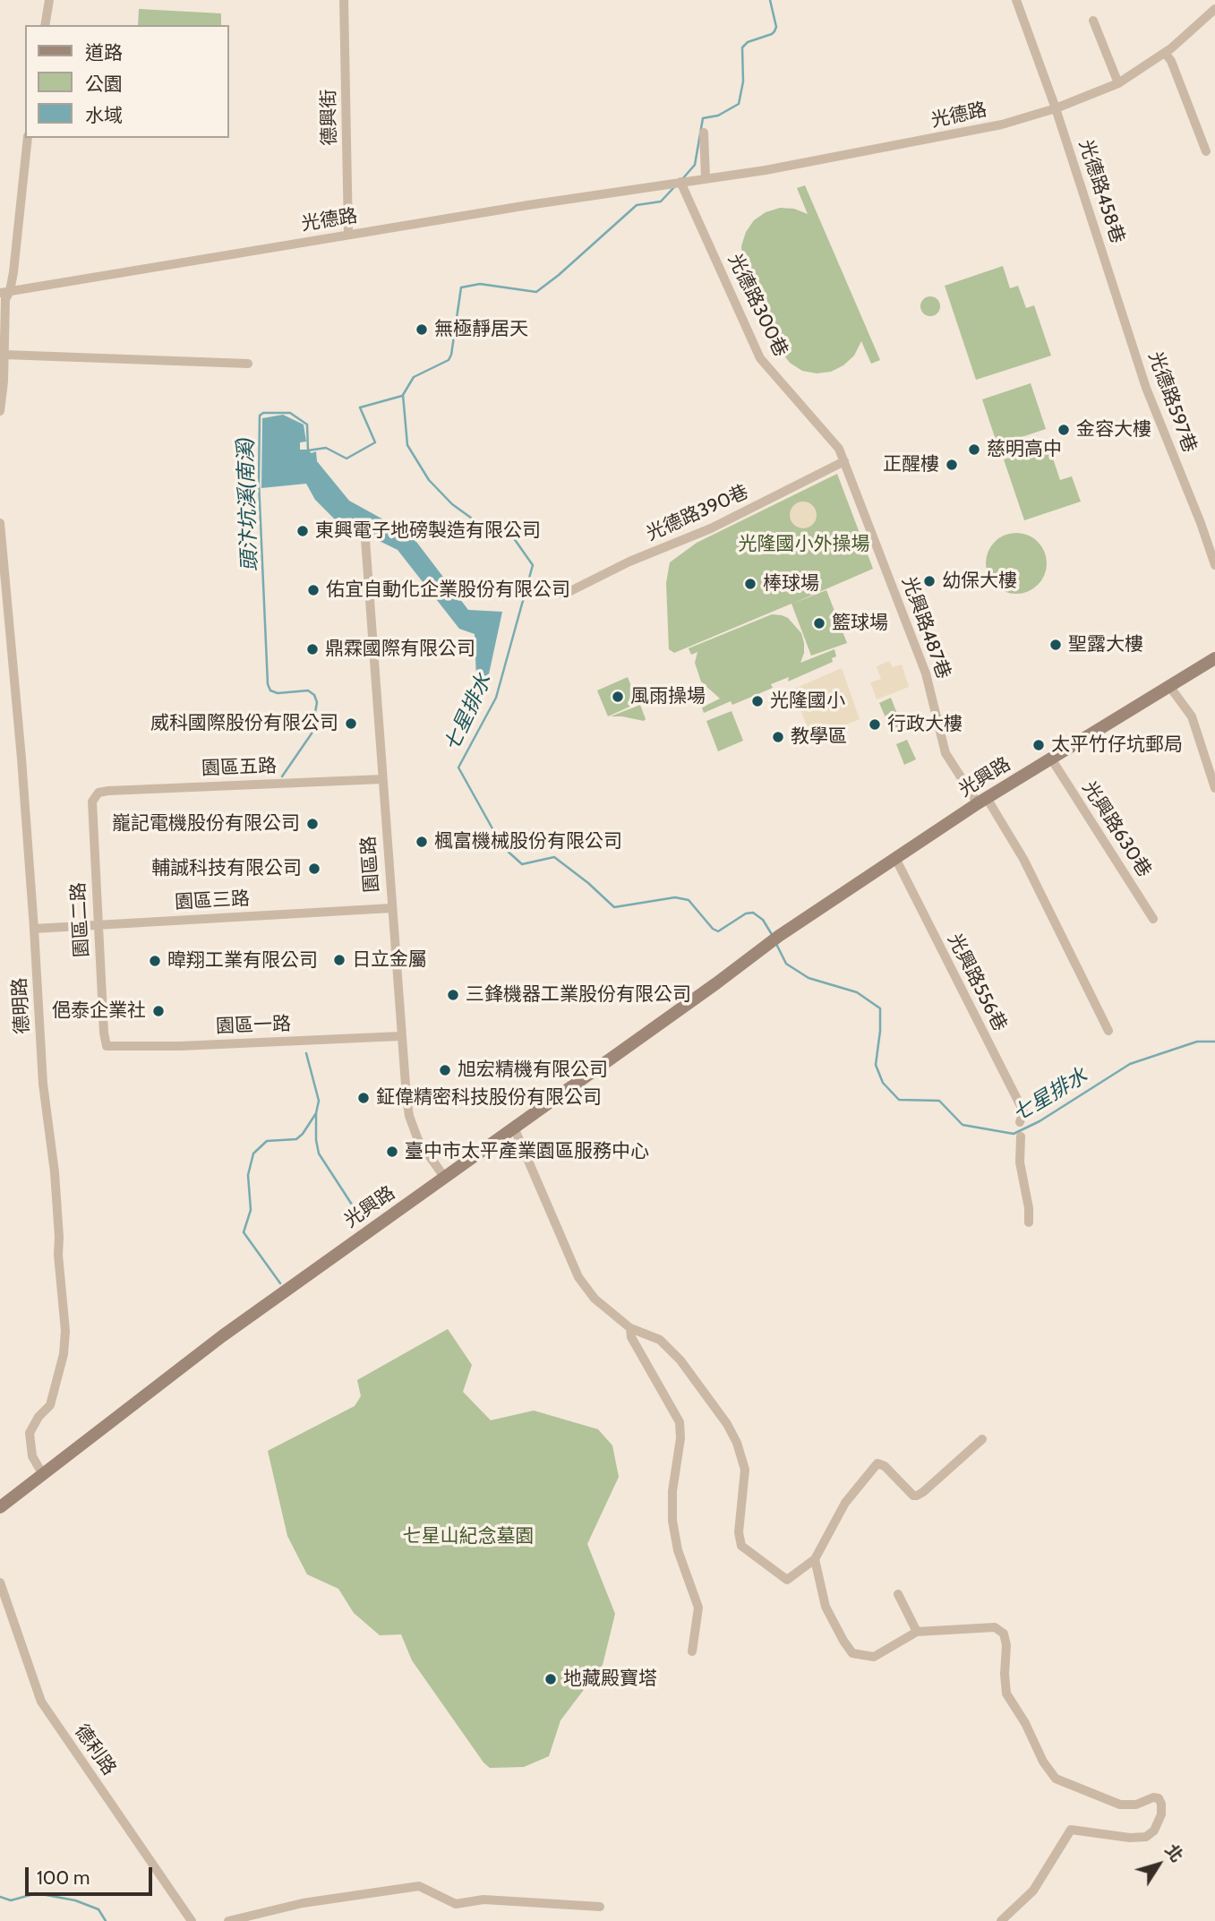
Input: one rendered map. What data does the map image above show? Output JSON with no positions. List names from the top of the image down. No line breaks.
{"streets":{"main road":["光興路"],"street":["光德路","德興街","光德路458巷","光德路300巷","光德路597巷","光德路390巷","光興路487巷","園區五路","光興路630巷","園區路","園區三路","園區二路","光興路556巷","德明路","園區一路","德利路"]},"crossings":[["光德路","德興街"],["光德路","光德路458巷"],["光德路","光德路300巷"],["光德路458巷","光德路597巷"],["光德路300巷","光德路390巷"],["光德路300巷","光興路487巷"],["光德路390巷","光興路487巷"],["光興路487巷","光興路"],["園區五路","園區路"],["園區五路","園區二路"],["光興路","光興路630巷"],["光興路","園區路"],["光興路","光興路556巷"],["光興路","德明路"],["園區路","園區三路"],["園區路","園區一路"],["園區三路","園區二路"],["園區三路","德明路"],["園區二路","園區一路"]],"water":["頭汴坑溪(南溪)","七星排水"],"parks":["光隆國小外操場","七星山紀念墓園"],"places":["無極靜居天","金容大樓","慈明高中","正醒樓","東興電子地磅製造有限公司","幼保大樓","棒球場","佑宜自動化企業股份有限公司","籃球場","聖露大樓","鼎霖國際有限公司","風雨操場","光隆國小","威科國際股份有限公司","行政大樓","教學區","太平竹仔坑郵局","巃記電機股份有限公司","楓富機械股份有限公司","輔誠科技有限公司","日立金屬","暐翔工業有限公司","三鋒機器工業股份有限公司","俋泰企業社","旭宏精機有限公司","鉦偉精密科技股份有限公司","臺中市太平產業園區服務中心","地藏殿寶塔"],"legend":["道路","公園","水域"],"scale_bar":"100 m","north":"top right"}
